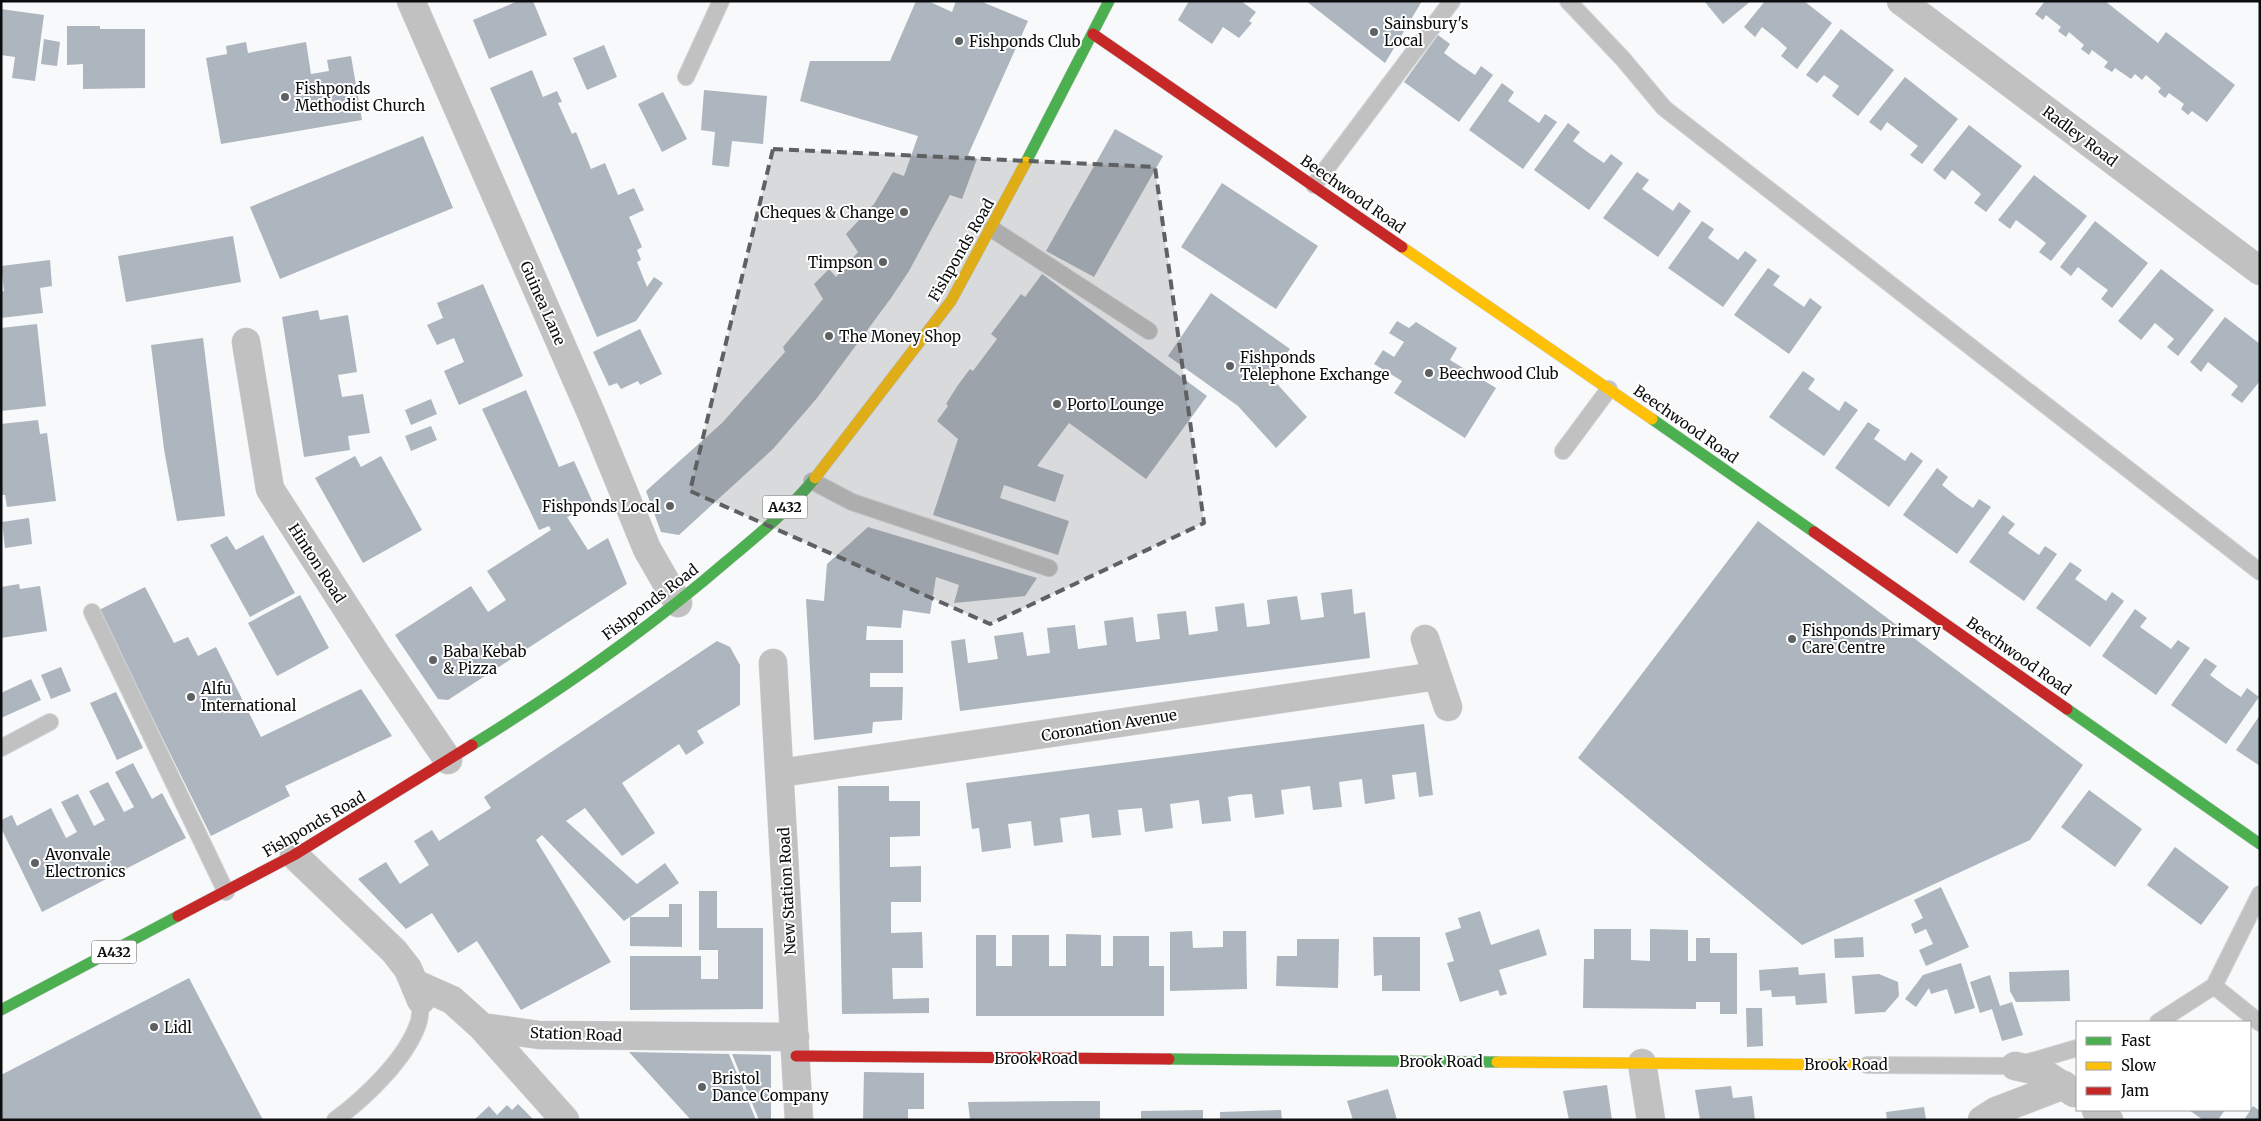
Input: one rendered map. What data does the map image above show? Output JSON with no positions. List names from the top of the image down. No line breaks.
{"streets":{"street":["Radley Road","Beechwood Road","Fishponds Road","Guinea Lane","A432","Hinton Road","Coronation Avenue","New Station Road","Station Road","Brook Road"]},"crossings":[["Beechwood Road","Fishponds Road"],["Fishponds Road","Guinea Lane"],["Fishponds Road","Hinton Road"],["Coronation Avenue","New Station Road"],["New Station Road","Station Road"],["New Station Road","Brook Road"],["Station Road","Brook Road"]],"places":["Sainsbury's Local","Fishponds Club","Fishponds Methodist Church","Cheques & Change","Timpson","The Money Shop","Fishponds Telephone Exchange","Beechwood Club","Porto Lounge","Fishponds Local","Fishponds Primary Care Centre","Baba Kebab & Pizza","Alfu International","Avonvale Electronics","Lidl","Bristol Dance Company"],"legend":["Fast","Slow","Jam"]}
